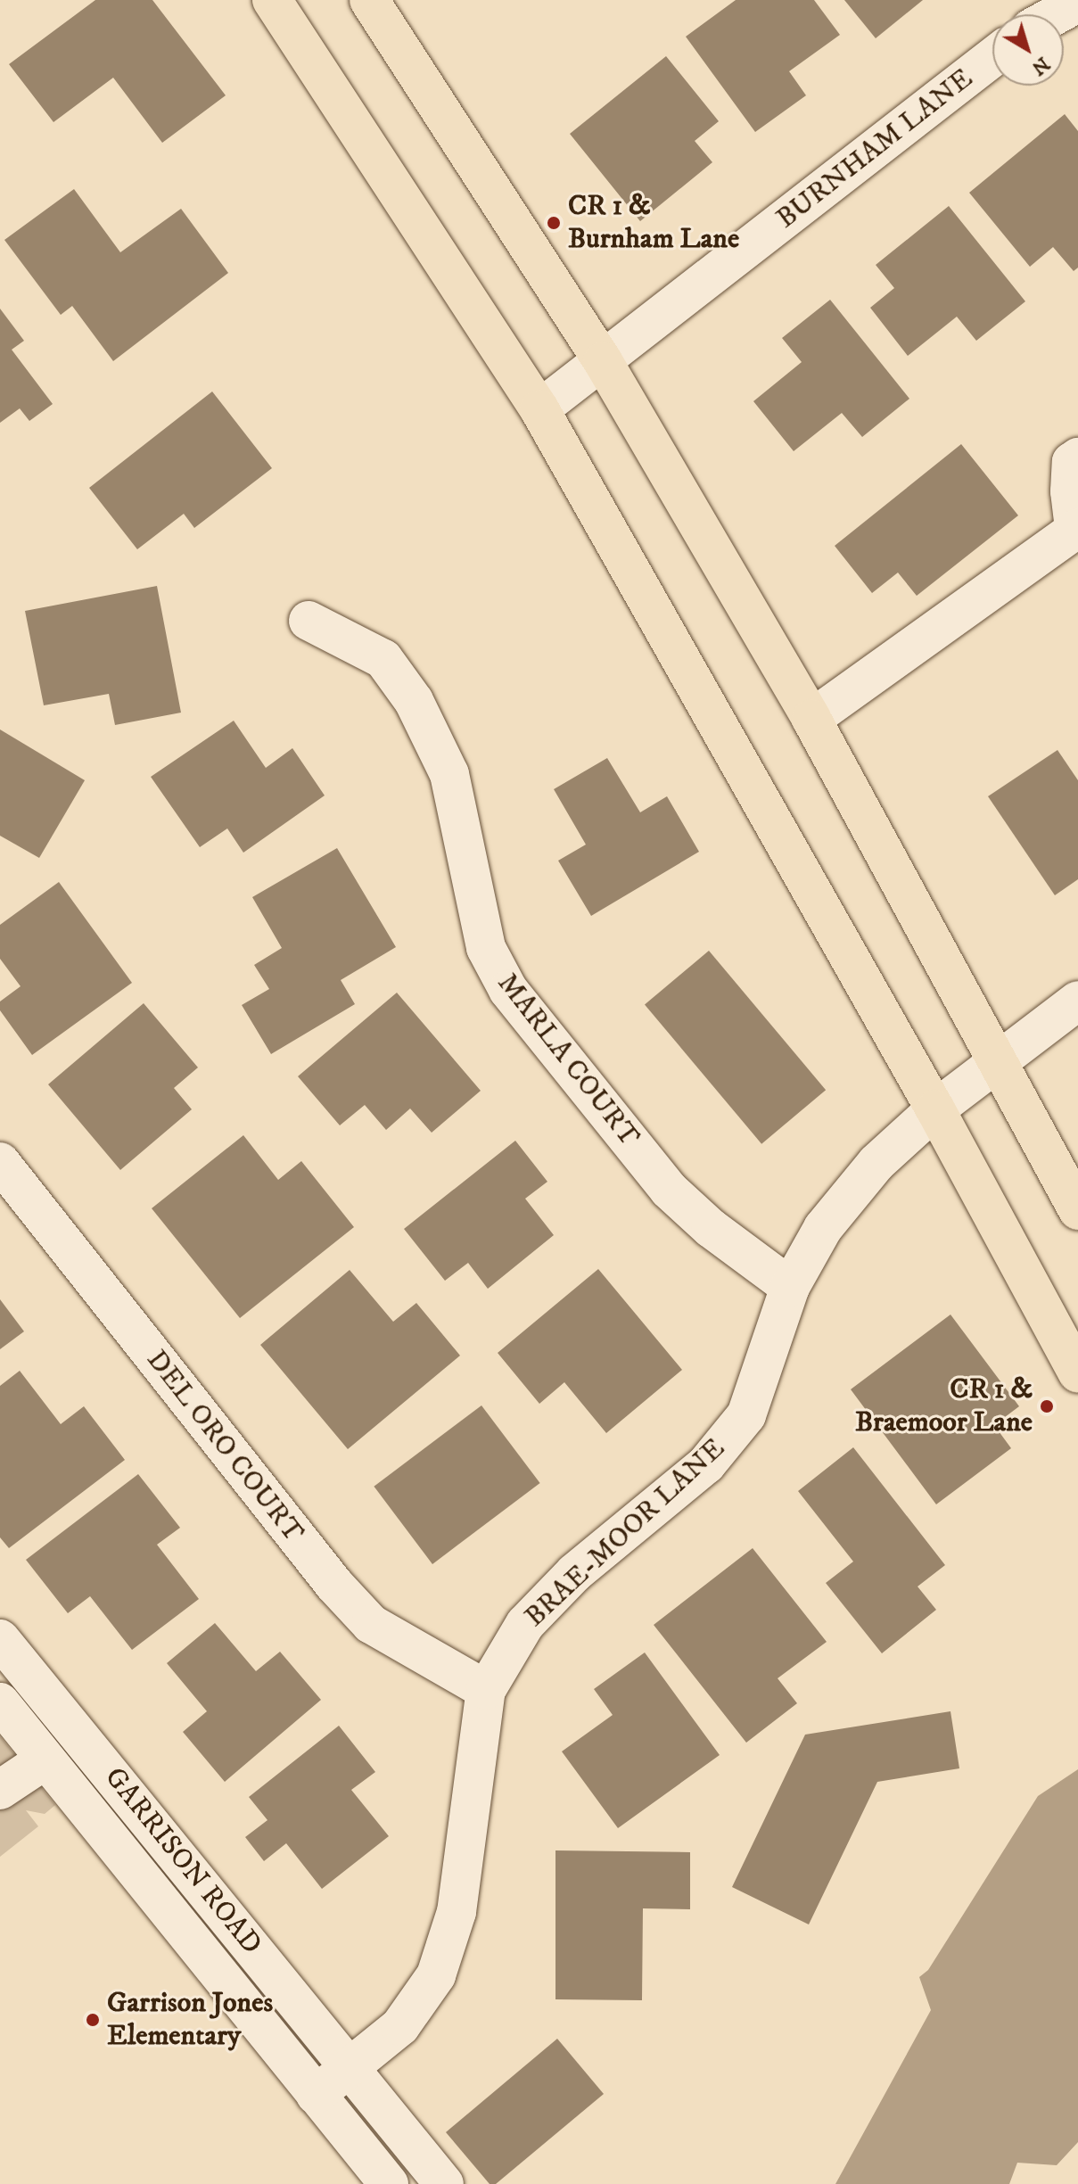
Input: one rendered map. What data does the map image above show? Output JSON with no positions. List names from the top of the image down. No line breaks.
{"streets":{"street":["BURNHAM LANE","MARLA COURT","DEL ORO COURT","BRAE-MOOR LANE","GARRISON ROAD"]},"crossings":[["MARLA COURT","BRAE-MOOR LANE"],["DEL ORO COURT","BRAE-MOOR LANE"],["BRAE-MOOR LANE","GARRISON ROAD"]],"places":["CR 1 & Burnham Lane","CR 1 & Braemoor Lane","Garrison Jones Elementary"],"north":"bottom right"}
